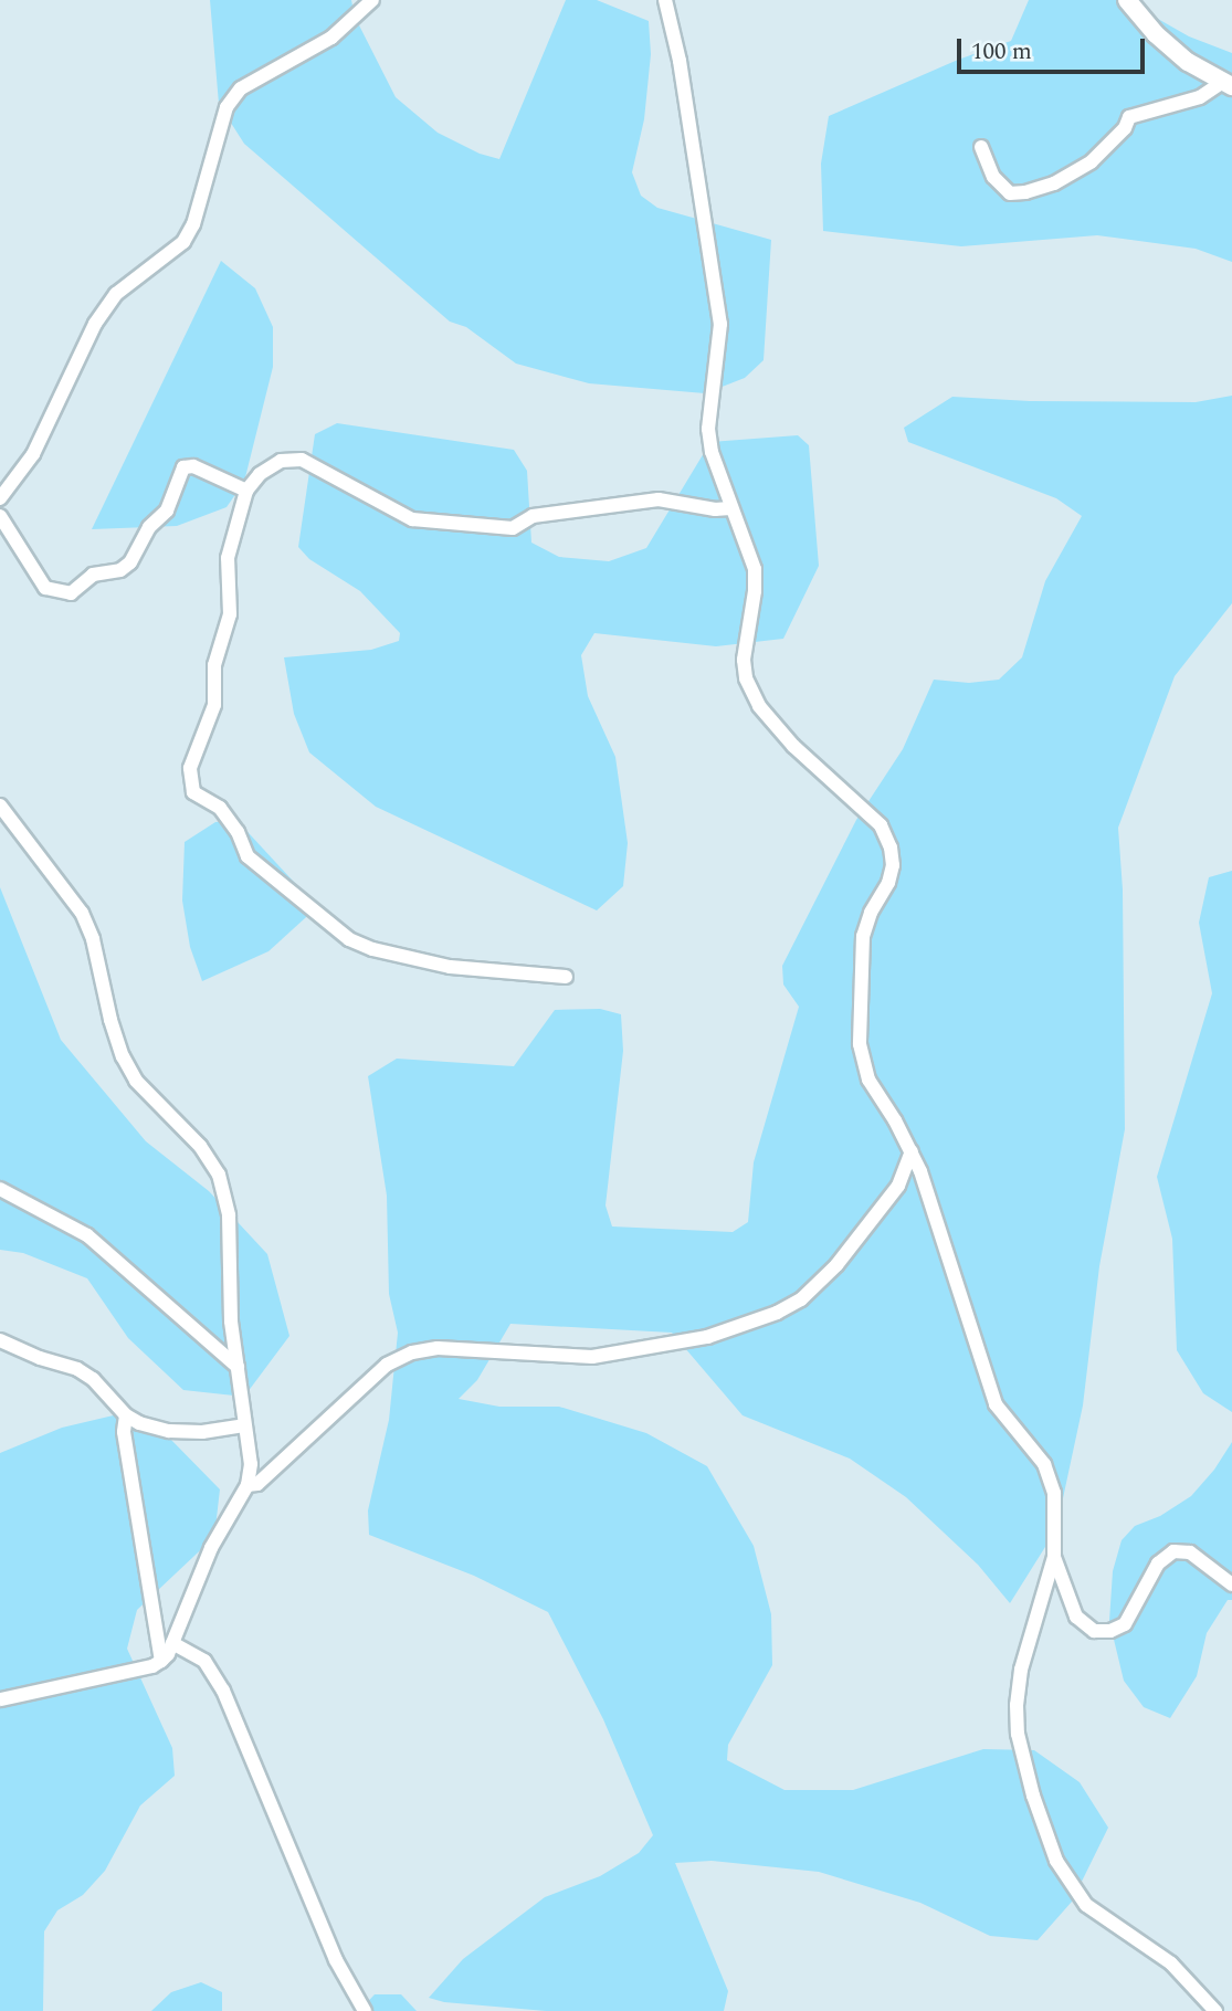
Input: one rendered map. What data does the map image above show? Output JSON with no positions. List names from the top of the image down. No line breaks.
{"scale_bar":"100 m"}
